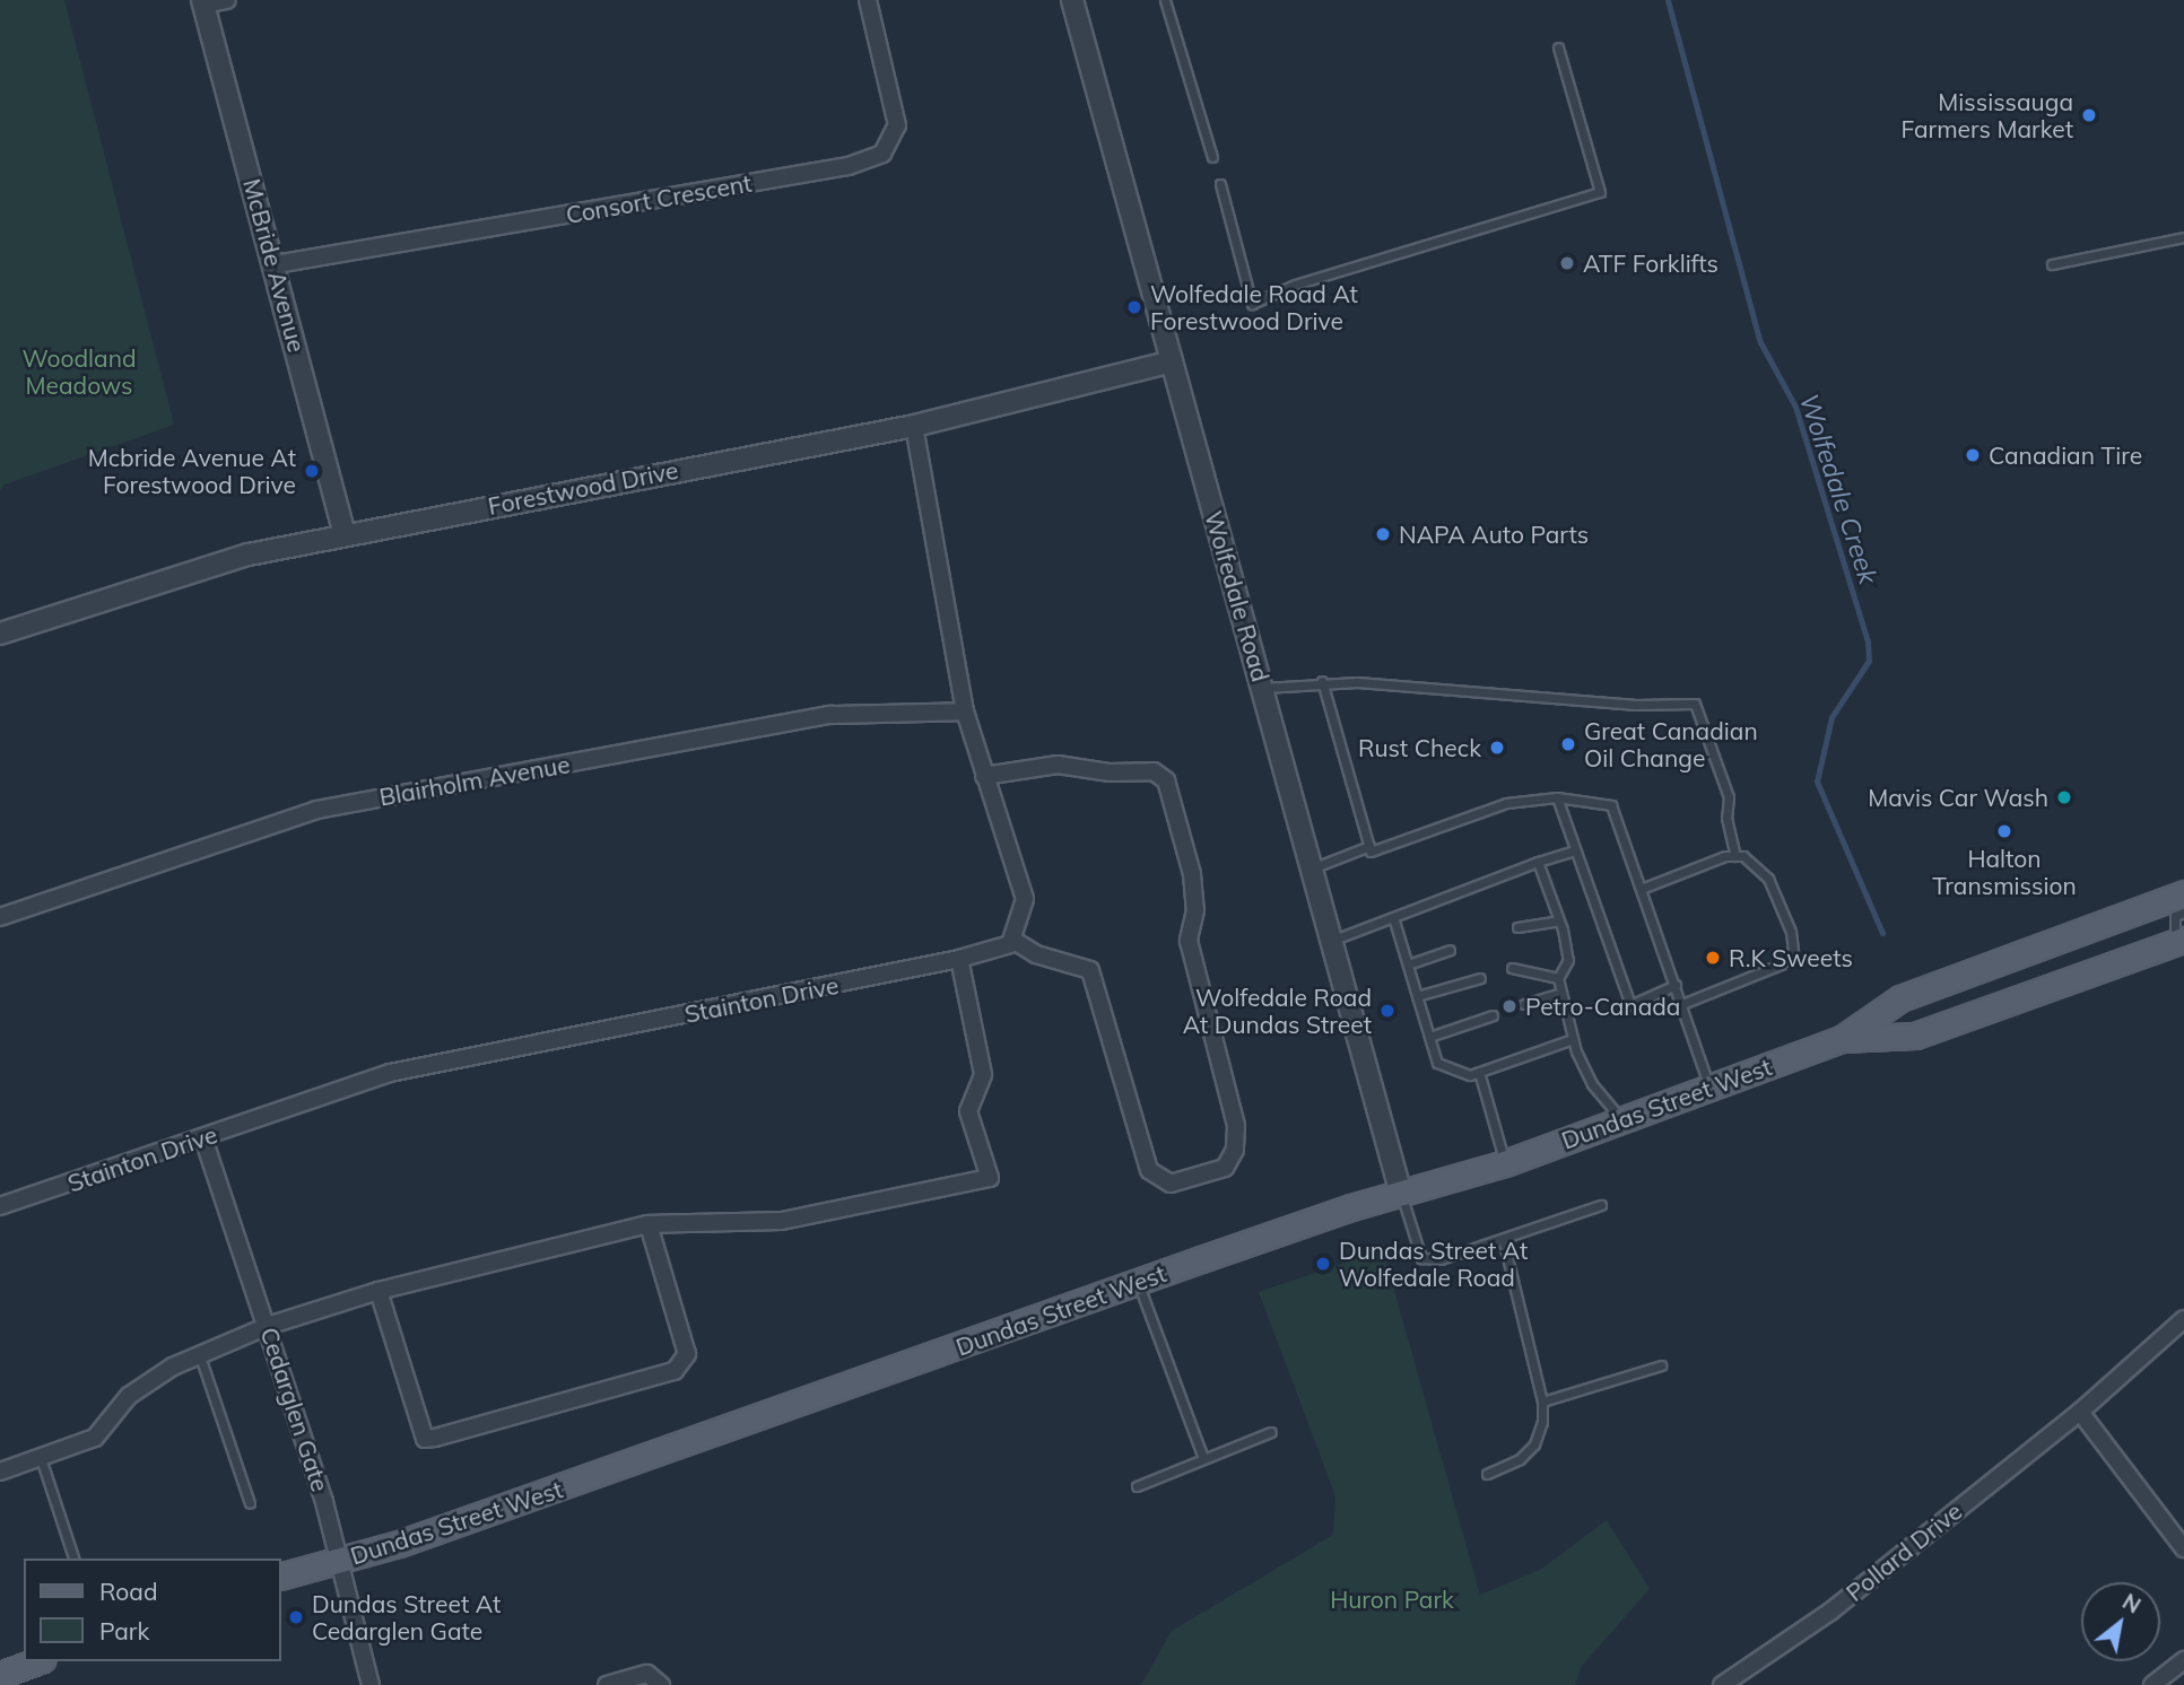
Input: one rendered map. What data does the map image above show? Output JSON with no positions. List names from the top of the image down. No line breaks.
{"streets":{"main road":["Dundas Street West"],"street":["Consort Crescent","McBride Avenue","Forestwood Drive","Wolfedale Road","Blairholm Avenue","Stainton Drive","Cedarglen Gate","Pollard Drive"]},"crossings":[["Consort Crescent","McBride Avenue"],["McBride Avenue","Forestwood Drive"],["Forestwood Drive","Wolfedale Road"],["Wolfedale Road","Dundas Street West"],["Stainton Drive","Cedarglen Gate"],["Dundas Street West","Cedarglen Gate"]],"water":["Wolfedale Creek"],"parks":["Woodland Meadows","Huron Park"],"places":["Mississauga Farmers Market","ATF Forklifts","Wolfedale Road At Forestwood Drive","Canadian Tire","Mcbride Avenue At Forestwood Drive","NAPA Auto Parts","Great Canadian Oil Change","Rust Check","Mavis Car Wash","Halton Transmission","R.K Sweets","Petro-Canada","Wolfedale Road At Dundas Street","Dundas Street At Wolfedale Road","Dundas Street At Cedarglen Gate"],"legend":["Road","Park"],"north":"top right"}
